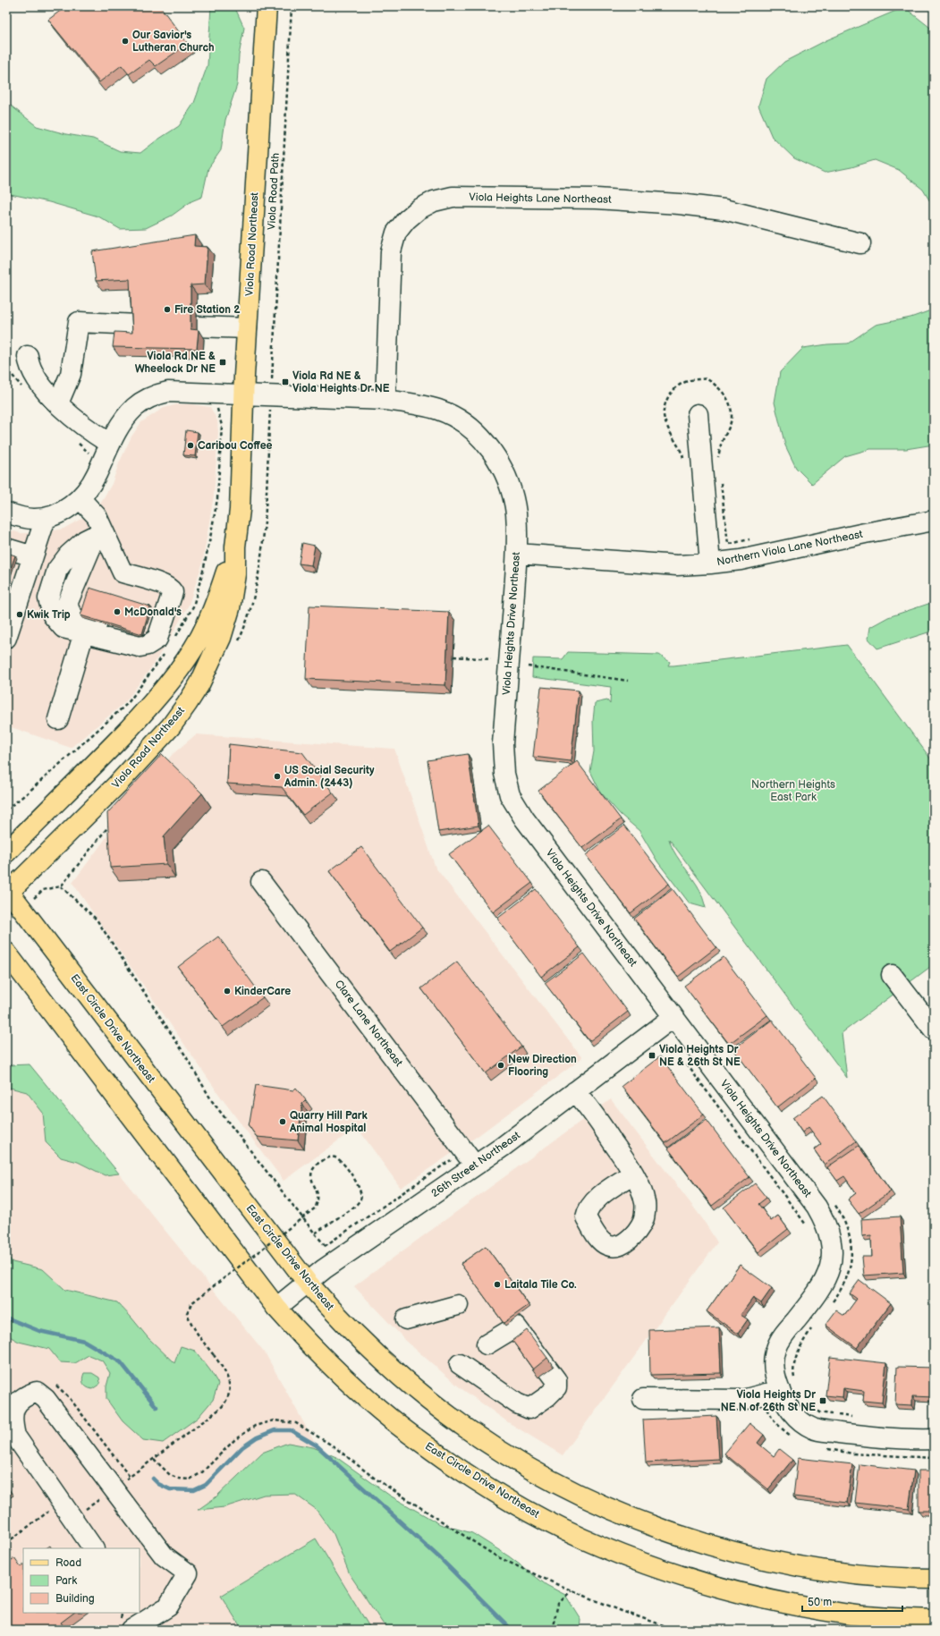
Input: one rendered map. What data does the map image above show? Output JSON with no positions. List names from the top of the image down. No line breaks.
{"streets":{"main road":["Viola Road Northeast","East Circle Drive Northeast"],"street":["Viola Heights Lane Northeast","Northern Viola Lane Northeast","Viola Heights Drive Northeast","Clare Lane Northeast","26th Street Northeast"],"path":["Viola Road Path"]},"crossings":[["Viola Heights Lane Northeast","Viola Heights Drive Northeast"],["Viola Road Northeast","Viola Heights Drive Northeast"],["Viola Road Northeast","East Circle Drive Northeast"],["Northern Viola Lane Northeast","Viola Heights Drive Northeast"],["Viola Heights Drive Northeast","26th Street Northeast"],["Clare Lane Northeast","26th Street Northeast"],["East Circle Drive Northeast","26th Street Northeast"]],"parks":["Northern Heights East Park"],"places":{"other":["Our Savior's Lutheran Church","Fire Station 2","Caribou Coffee","McDonald's","Kwik Trip","US Social Security Admin. (2443)","KinderCare","New Direction Flooring","Quarry Hill Park Animal Hospital","Laitala Tile Co."],"transit":["Viola Rd NE & Wheelock Dr NE","Viola Rd NE & Viola Heights Dr NE","Viola Heights Dr NE & 26th St NE","Viola Heights Dr NE N of 26th St NE"]},"legend":["Road","Park","Building"],"scale_bar":"50 m"}
